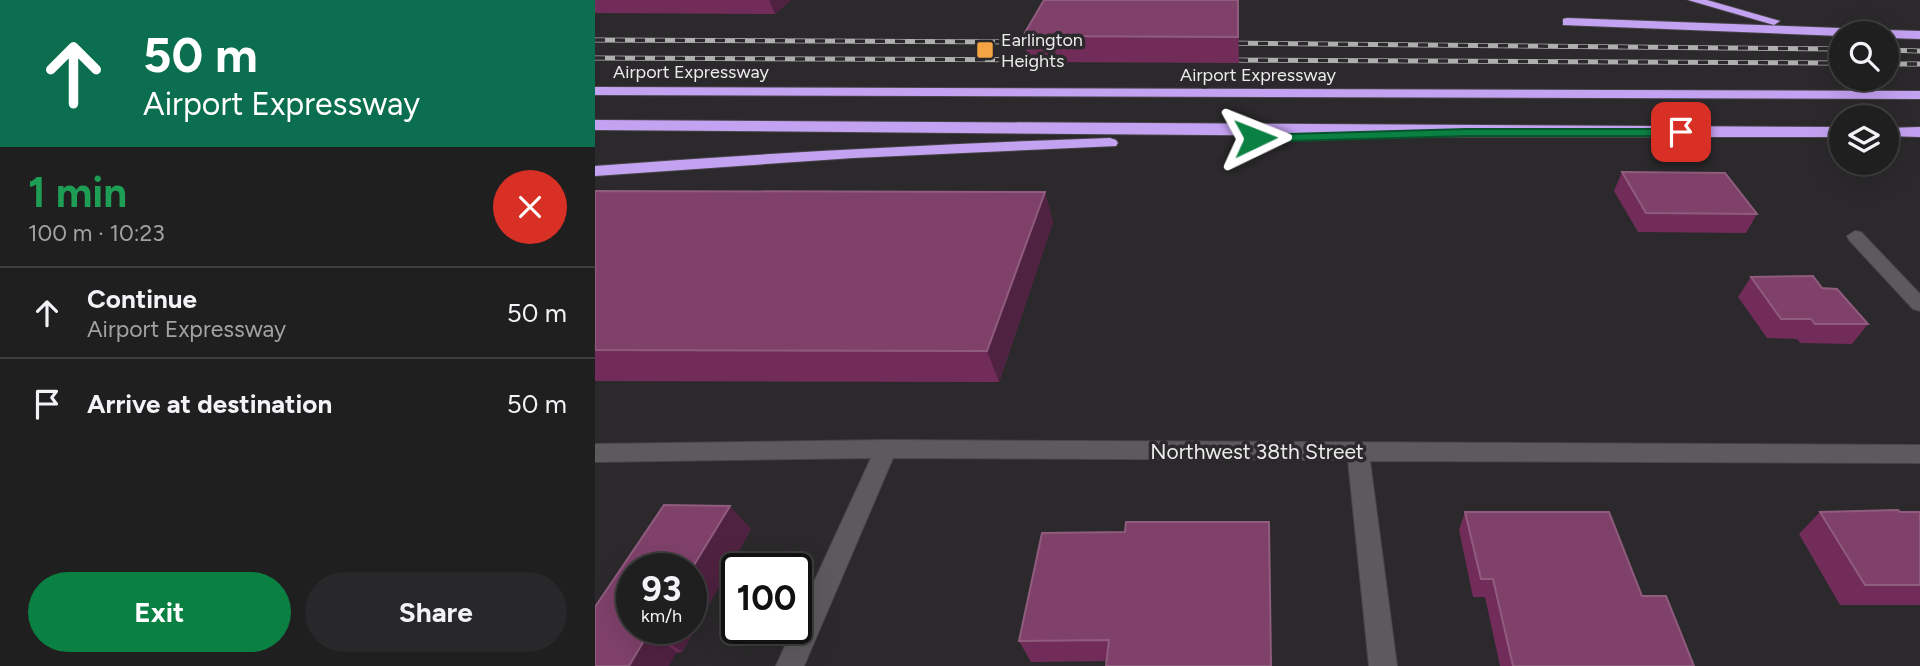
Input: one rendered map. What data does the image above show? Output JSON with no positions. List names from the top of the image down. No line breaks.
{"streets":{"highway":["Airport Expressway"],"street":["Northwest 38th Street"]},"places":{"transit":["Earlington Heights"]},"page":{"turn":["50 m","Airport Expressway"],"heading":["1 min","100 m · 10:23"],"list":[{"name":"Continue","note":"Airport Expressway","value":"50 m"},{"name":"Arrive at destination","value":"50 m"}],"speed":"93 km/h","limit":"100","buttons":["Exit","Share"]}}
